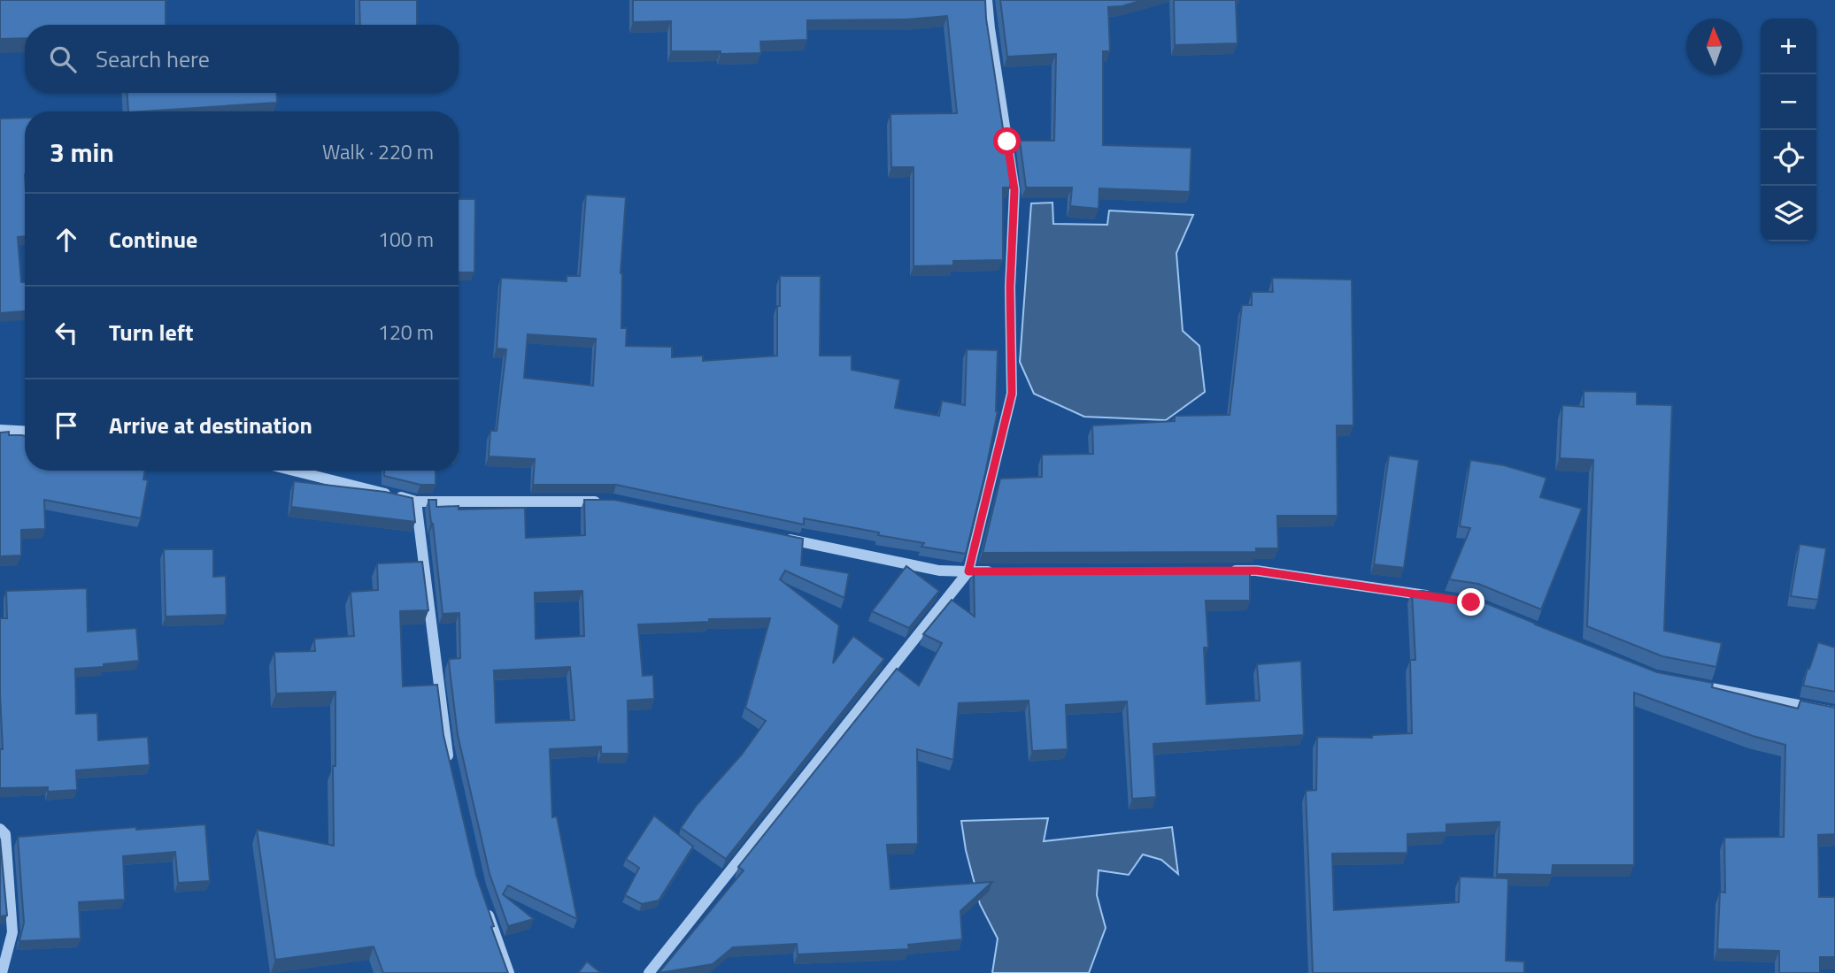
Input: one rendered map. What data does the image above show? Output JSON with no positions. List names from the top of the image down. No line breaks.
{"north":"top","page":{"map_buttons":["+","−"],"search":"Search here","heading":["3 min","Walk · 220 m"],"list":[["Continue","100 m"],["Turn left","120 m"],"Arrive at destination"]}}
